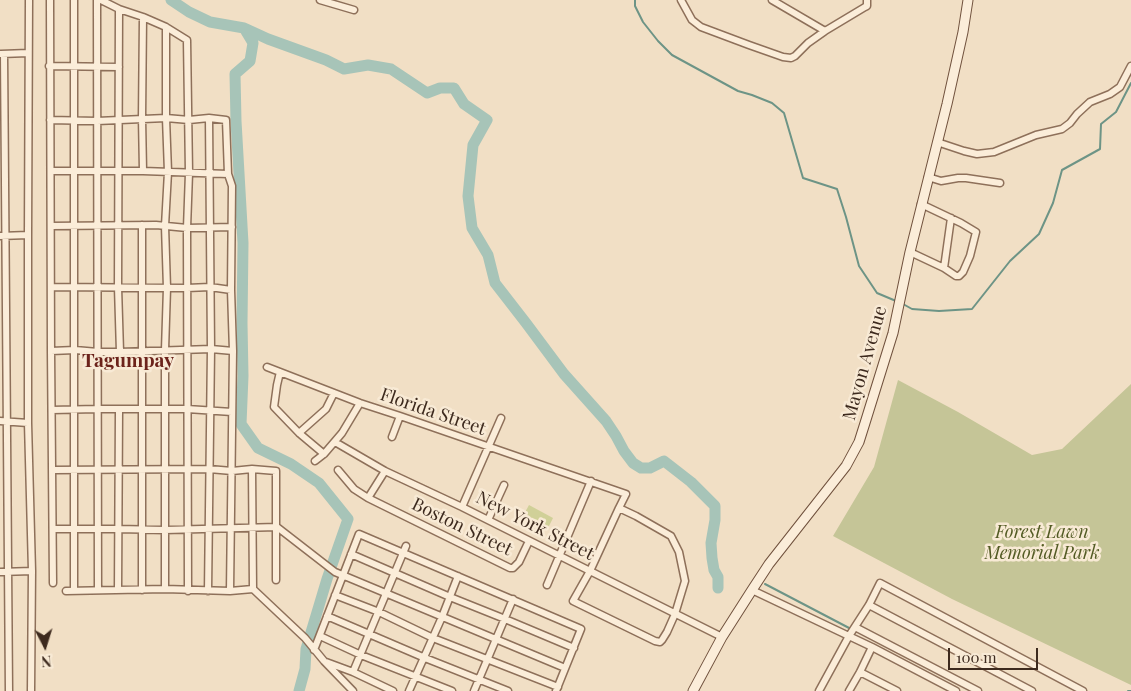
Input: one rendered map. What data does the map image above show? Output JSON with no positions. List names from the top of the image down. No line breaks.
{"streets":{"main road":["Mayon Avenue"],"street":["Florida Street","New York Street","Boston Street"]},"crossings":[["Mayon Avenue","New York Street"],["New York Street","Boston Street"]],"districts":["Tagumpay"],"parks":["Forest Lawn Memorial Park"],"scale_bar":"100 m","north":"bottom"}
